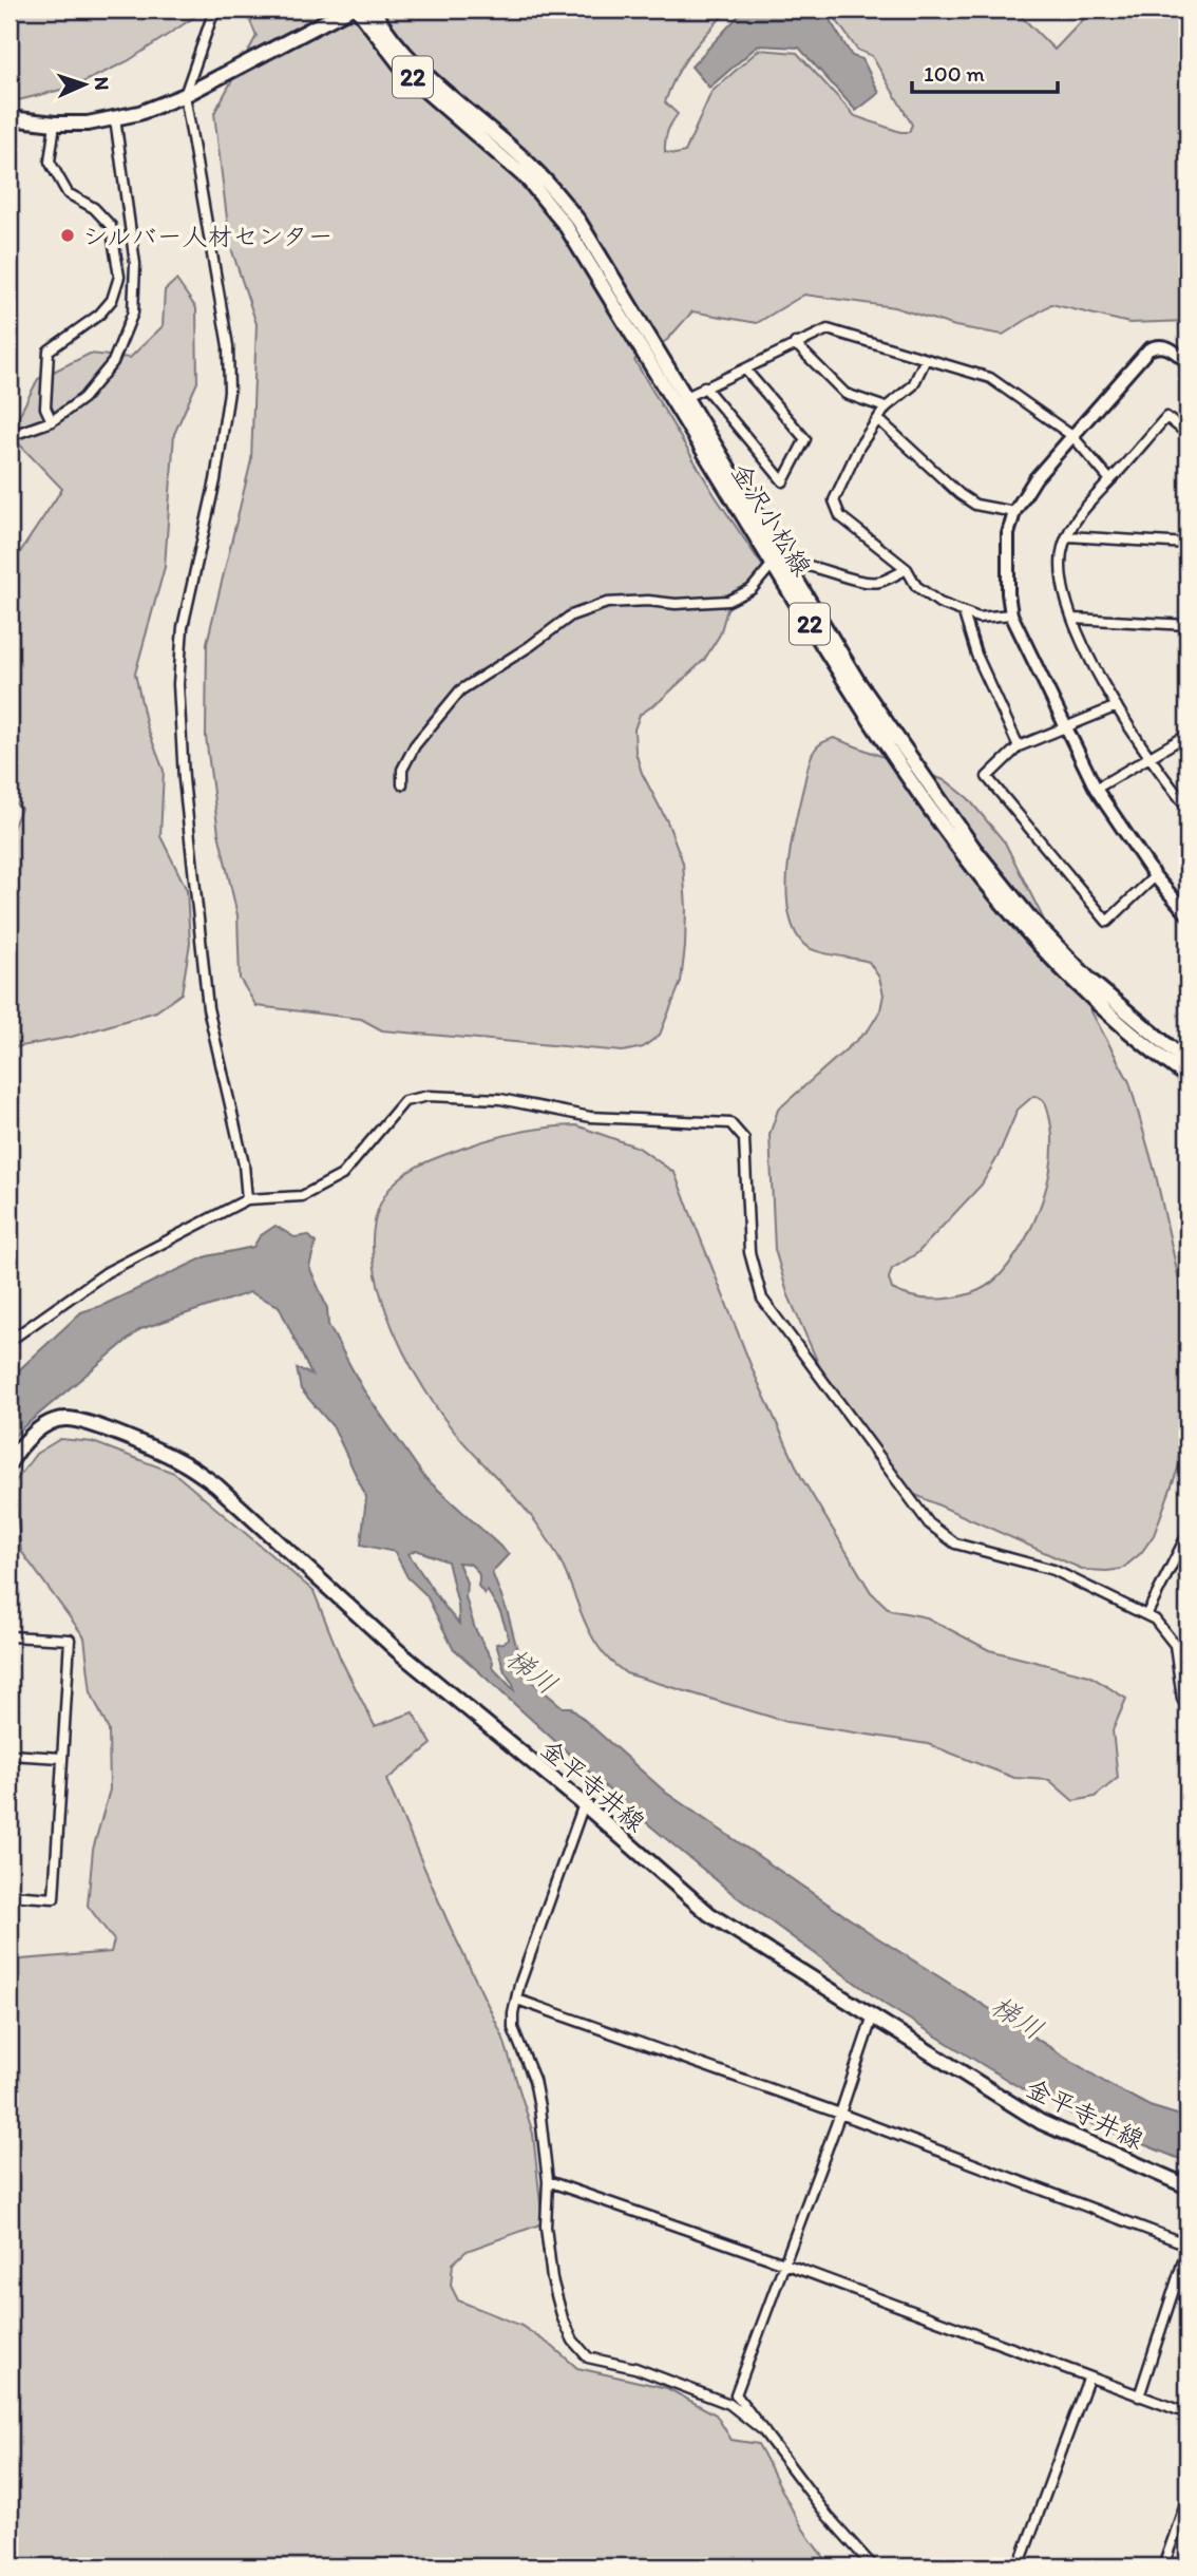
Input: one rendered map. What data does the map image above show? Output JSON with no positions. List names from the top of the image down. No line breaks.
{"streets":{"main road":["22","金沢小松線","金平寺井線"]},"water":["梯川"],"places":["シルバー人材センター"],"scale_bar":"100 m","north":"right"}
